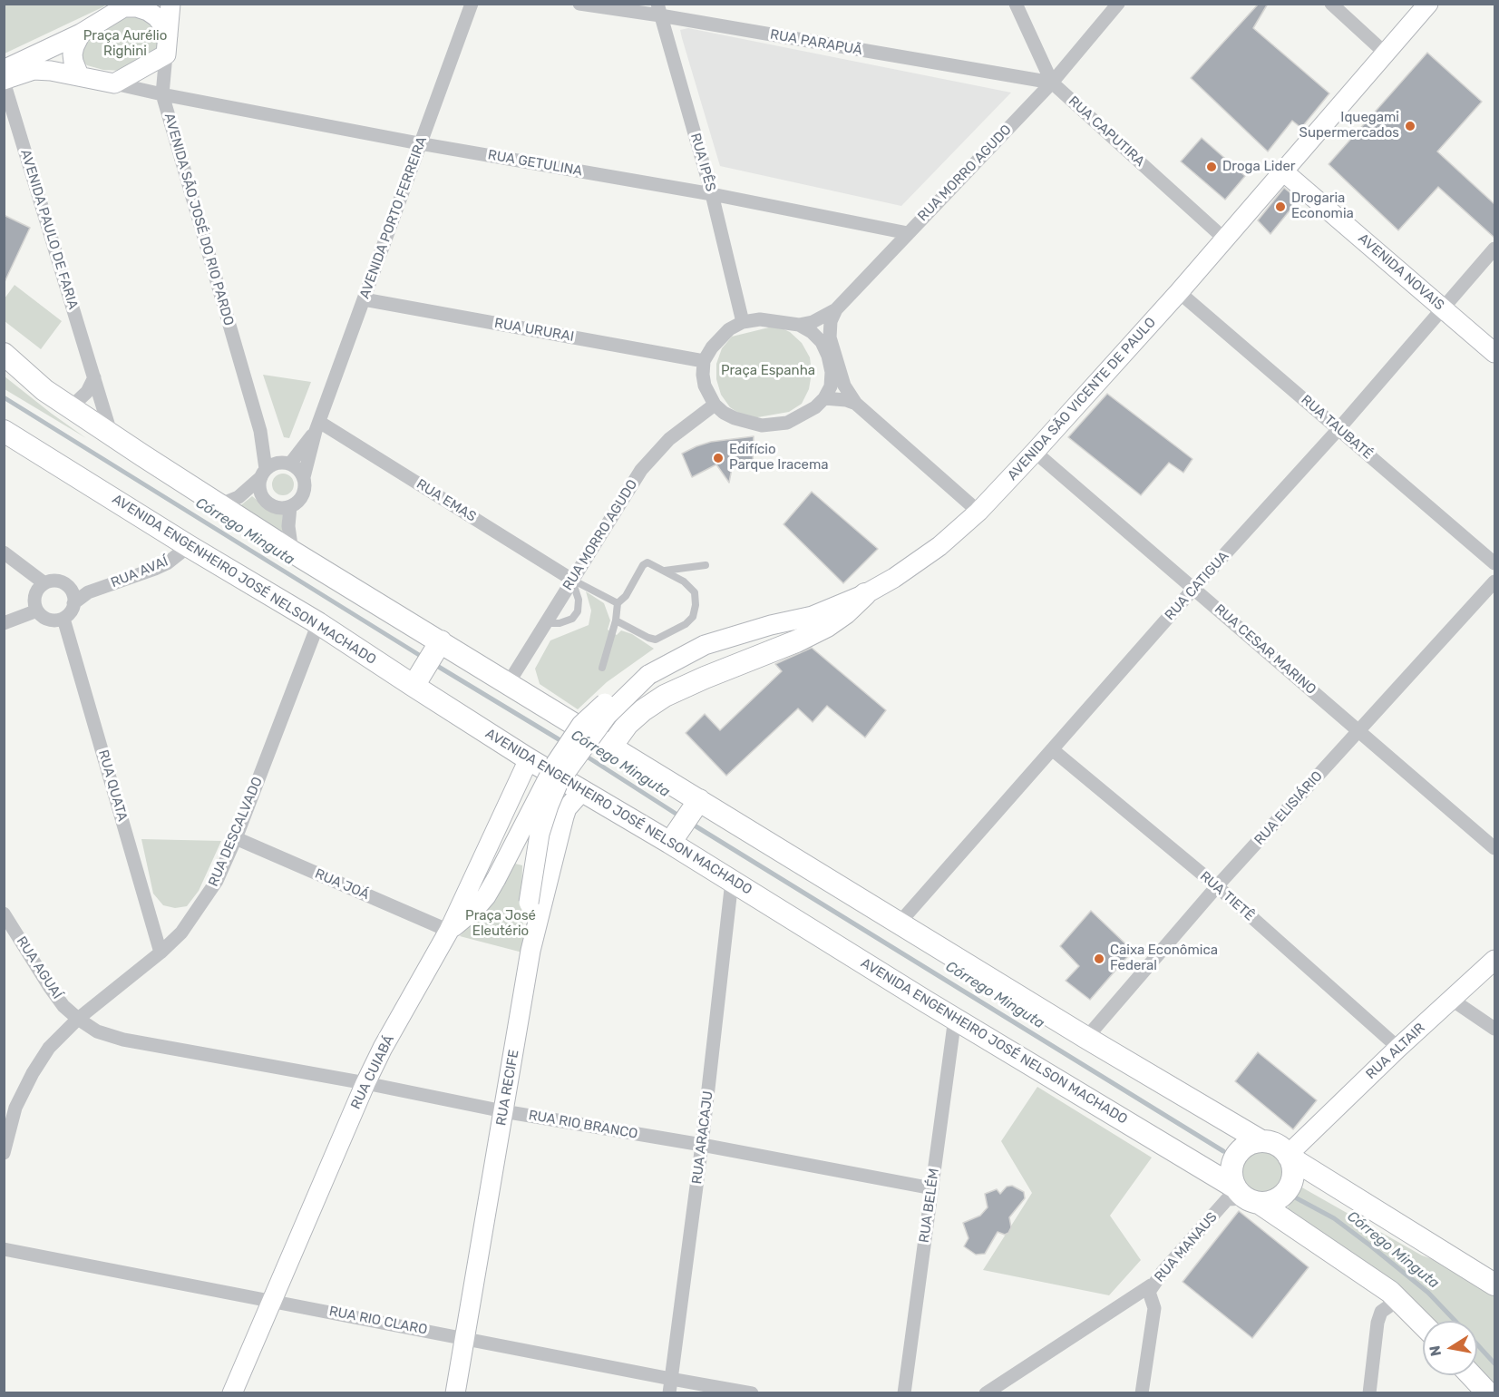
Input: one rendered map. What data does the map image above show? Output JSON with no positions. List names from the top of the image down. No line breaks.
{"streets":{"main road":["AVENIDA SÃO JOSÉ DO RIO PARDO","AVENIDA NOVAIS","AVENIDA SÃO VICENTE DE PAULO","AVENIDA ENGENHEIRO JOSÉ NELSON MACHADO","RUA ALTAIR","RUA CUIABÁ","RUA RECIFE"],"street":["RUA PARAPUÃ","RUA CAPUTIRA","RUA IPÊS","RUA GETULINA","RUA MORRO AGUDO","AVENIDA PORTO FERREIRA","AVENIDA PAULO DE FARIA","RUA URURAI","RUA TAUBATÉ","RUA EMAS","RUA AVAÍ","RUA CATIGUA","RUA CESAR MARINO","RUA QUATA","RUA ELISIÁRIO","RUA DESCALVADO","RUA JOÁ","RUA TIETÊ","RUA AGUAÍ","RUA RIO BRANCO","RUA ARACAJU","RUA BELÉM","RUA MANAUS","RUA RIO CLARO"]},"crossings":[["RUA PARAPUÃ","RUA CAPUTIRA"],["RUA PARAPUÃ","RUA IPÊS"],["RUA PARAPUÃ","RUA MORRO AGUDO"],["RUA CAPUTIRA","RUA MORRO AGUDO"],["RUA CAPUTIRA","AVENIDA SÃO VICENTE DE PAULO"],["RUA IPÊS","RUA GETULINA"],["RUA IPÊS","RUA MORRO AGUDO"],["RUA IPÊS","RUA URURAI"],["RUA GETULINA","RUA MORRO AGUDO"],["RUA GETULINA","AVENIDA PORTO FERREIRA"],["RUA GETULINA","AVENIDA SÃO JOSÉ DO RIO PARDO"],["RUA MORRO AGUDO","RUA URURAI"],["RUA MORRO AGUDO","RUA EMAS"],["RUA MORRO AGUDO","AVENIDA ENGENHEIRO JOSÉ NELSON MACHADO"],["AVENIDA PORTO FERREIRA","AVENIDA SÃO JOSÉ DO RIO PARDO"],["AVENIDA PORTO FERREIRA","RUA URURAI"],["AVENIDA PORTO FERREIRA","RUA EMAS"],["AVENIDA PORTO FERREIRA","AVENIDA ENGENHEIRO JOSÉ NELSON MACHADO"],["AVENIDA PAULO DE FARIA","AVENIDA ENGENHEIRO JOSÉ NELSON MACHADO"],["AVENIDA NOVAIS","AVENIDA SÃO VICENTE DE PAULO"],["AVENIDA NOVAIS","RUA CATIGUA"],["AVENIDA SÃO VICENTE DE PAULO","RUA TAUBATÉ"],["AVENIDA SÃO VICENTE DE PAULO","RUA CESAR MARINO"],["AVENIDA SÃO VICENTE DE PAULO","RUA JOÁ"],["AVENIDA SÃO VICENTE DE PAULO","RUA CUIABÁ"],["AVENIDA SÃO VICENTE DE PAULO","RUA RECIFE"],["RUA TAUBATÉ","RUA CATIGUA"],["RUA AVAÍ","AVENIDA ENGENHEIRO JOSÉ NELSON MACHADO"],["RUA AVAÍ","RUA QUATA"],["AVENIDA ENGENHEIRO JOSÉ NELSON MACHADO","RUA CATIGUA"],["AVENIDA ENGENHEIRO JOSÉ NELSON MACHADO","RUA ELISIÁRIO"],["AVENIDA ENGENHEIRO JOSÉ NELSON MACHADO","RUA DESCALVADO"],["AVENIDA ENGENHEIRO JOSÉ NELSON MACHADO","RUA ALTAIR"],["AVENIDA ENGENHEIRO JOSÉ NELSON MACHADO","RUA CUIABÁ"],["AVENIDA ENGENHEIRO JOSÉ NELSON MACHADO","RUA RECIFE"],["AVENIDA ENGENHEIRO JOSÉ NELSON MACHADO","RUA ARACAJU"],["AVENIDA ENGENHEIRO JOSÉ NELSON MACHADO","RUA BELÉM"],["AVENIDA ENGENHEIRO JOSÉ NELSON MACHADO","RUA MANAUS"],["RUA CATIGUA","RUA CESAR MARINO"],["RUA CATIGUA","RUA TIETÊ"],["RUA CESAR MARINO","RUA ELISIÁRIO"],["RUA QUATA","RUA DESCALVADO"],["RUA ELISIÁRIO","RUA TIETÊ"],["RUA DESCALVADO","RUA JOÁ"],["RUA DESCALVADO","RUA AGUAÍ"],["RUA DESCALVADO","RUA RIO BRANCO"],["RUA JOÁ","RUA CUIABÁ"],["RUA TIETÊ","RUA ALTAIR"],["RUA AGUAÍ","RUA RIO BRANCO"],["RUA ALTAIR","RUA MANAUS"],["RUA CUIABÁ","RUA RIO BRANCO"],["RUA CUIABÁ","RUA RIO CLARO"],["RUA RECIFE","RUA RIO BRANCO"],["RUA RECIFE","RUA RIO CLARO"],["RUA RIO BRANCO","RUA ARACAJU"],["RUA RIO BRANCO","RUA BELÉM"],["RUA ARACAJU","RUA RIO CLARO"]],"water":["Córrego Minguta"],"parks":["Praça Aurélio Righini","Praça Espanha","Praça José Eleutério"],"places":["Iquegami Supermercados","Droga Lider","Drogaria Economia","Edifício Parque Iracema","Caixa Econômica Federal"],"north":"left"}
